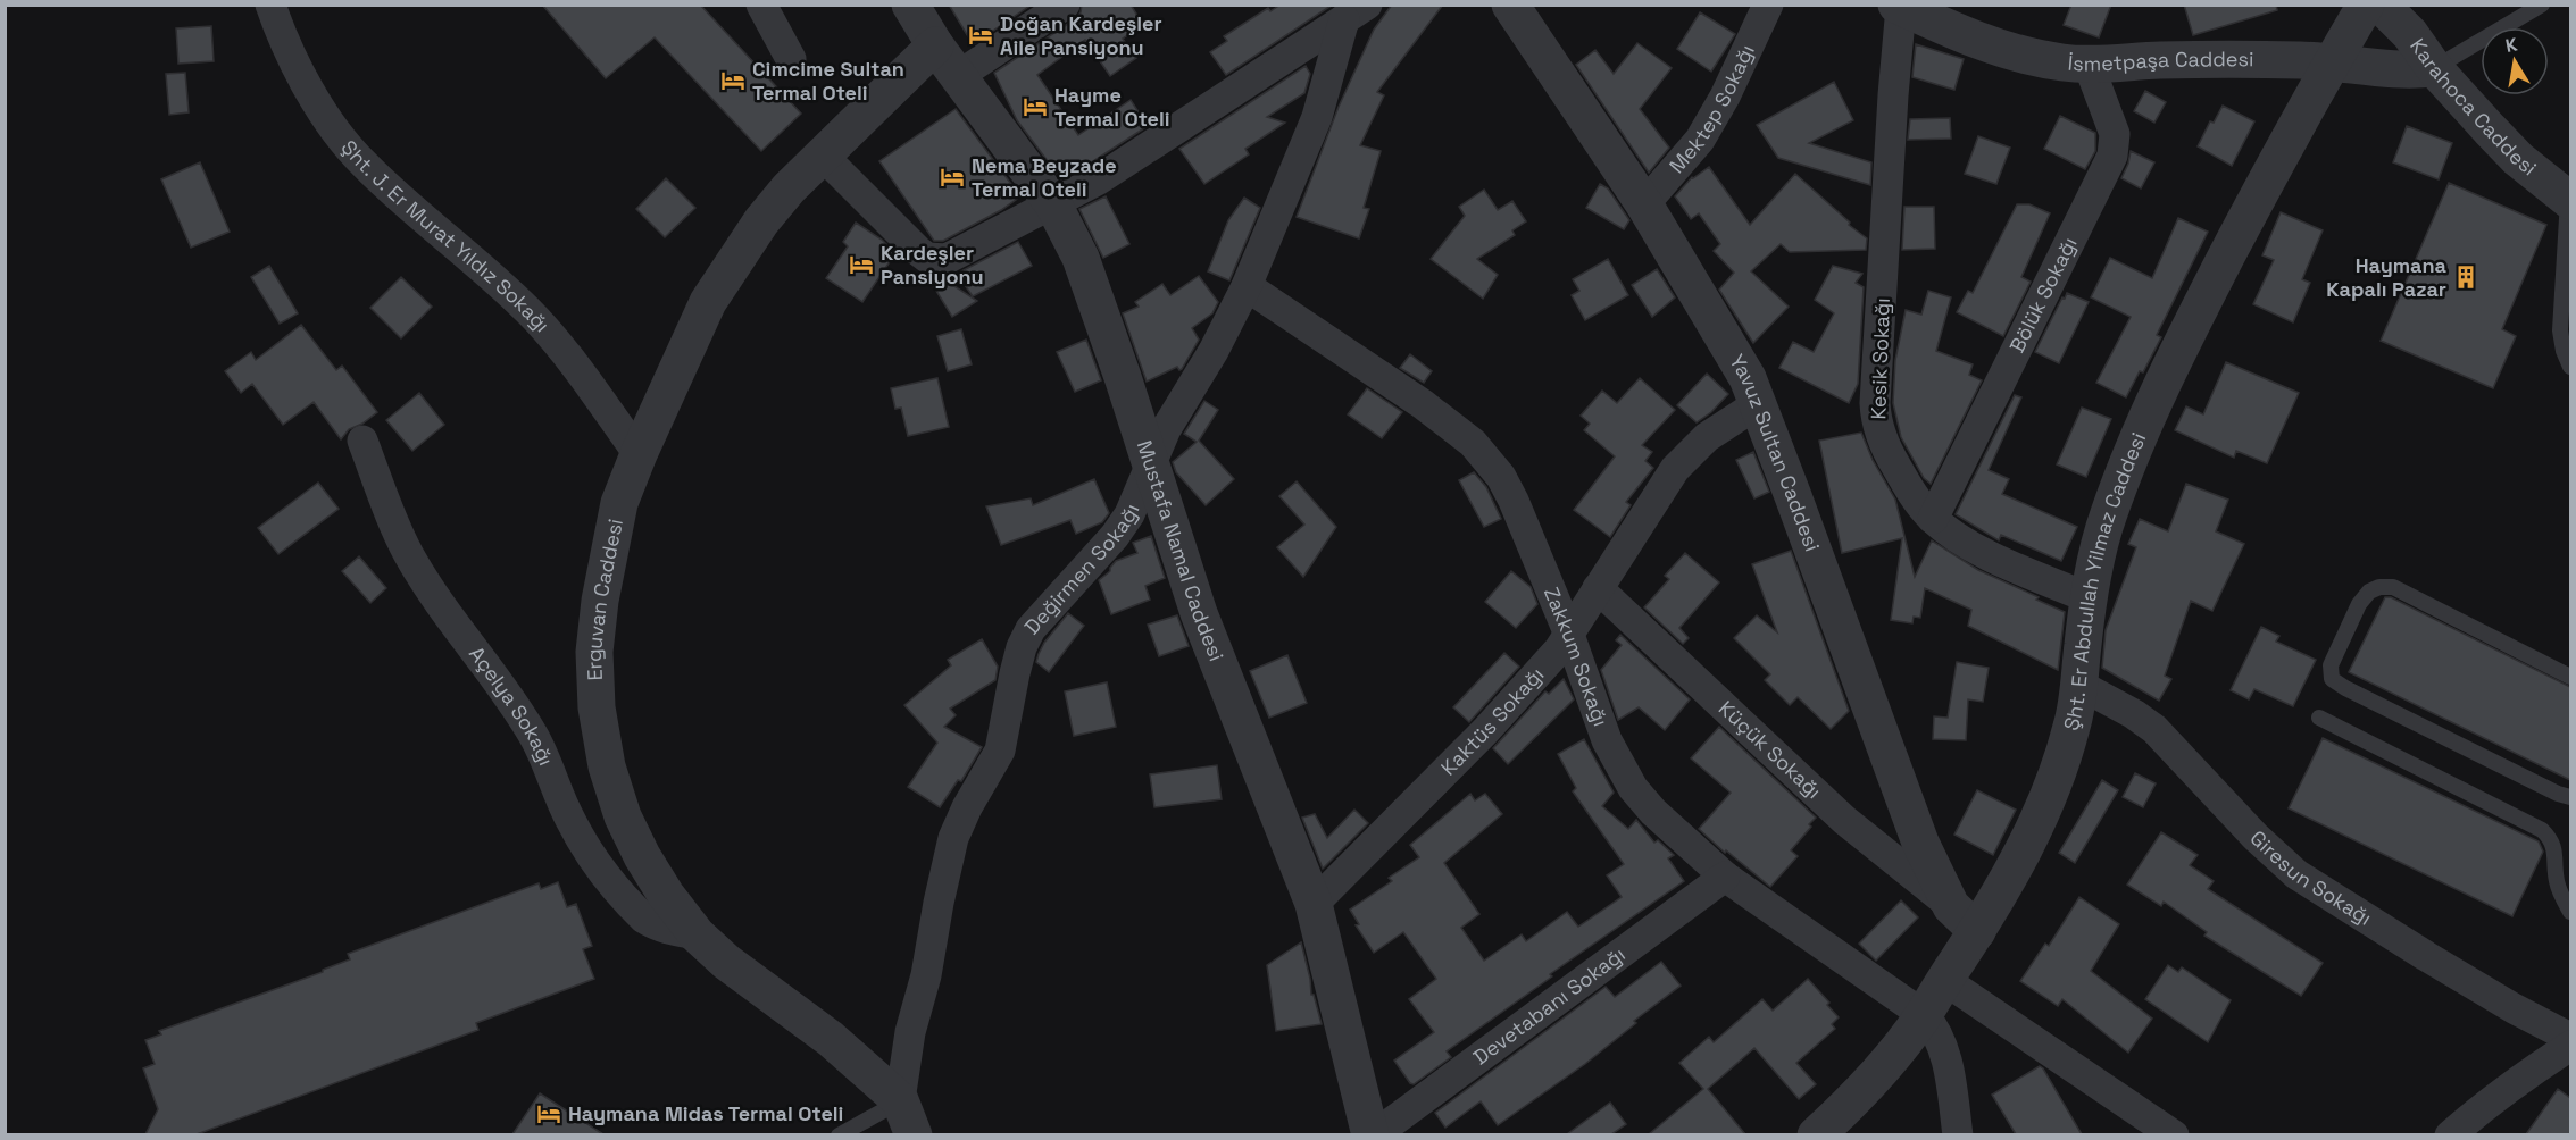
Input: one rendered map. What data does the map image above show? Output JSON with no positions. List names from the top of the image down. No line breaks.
{"streets":{"street":["İsmetpaşa Caddesi","Karahoca Caddesi","Mektep Sokağı","Şht. J. Er Murat Yıldız Sokağı","Bölük Sokağı","Kesik Sokağı","Yavuz Sultan Caddesi","Mustafa Namal Caddesi","Değirmen Sokağı","Şht. Er Abdullah Yilmaz Caddesi","Erguvan Caddesi","Zakkum Sokağı","Açelya Sokağı","Kaktüs Sokağı","Küçük Sokağı","Giresun Sokağı","Devetabanı Sokağı"]},"crossings":[["İsmetpaşa Caddesi","Karahoca Caddesi"],["İsmetpaşa Caddesi","Bölük Sokağı"],["İsmetpaşa Caddesi","Kesik Sokağı"],["İsmetpaşa Caddesi","Şht. Er Abdullah Yilmaz Caddesi"],["Mektep Sokağı","Yavuz Sultan Caddesi"],["Şht. J. Er Murat Yıldız Sokağı","Erguvan Caddesi"],["Bölük Sokağı","Kesik Sokağı"],["Kesik Sokağı","Şht. Er Abdullah Yilmaz Caddesi"],["Yavuz Sultan Caddesi","Şht. Er Abdullah Yilmaz Caddesi"],["Yavuz Sultan Caddesi","Kaktüs Sokağı"],["Yavuz Sultan Caddesi","Küçük Sokağı"],["Mustafa Namal Caddesi","Değirmen Sokağı"],["Mustafa Namal Caddesi","Erguvan Caddesi"],["Mustafa Namal Caddesi","Kaktüs Sokağı"],["Mustafa Namal Caddesi","Devetabanı Sokağı"],["Değirmen Sokağı","Erguvan Caddesi"],["Değirmen Sokağı","Zakkum Sokağı"],["Şht. Er Abdullah Yilmaz Caddesi","Zakkum Sokağı"],["Şht. Er Abdullah Yilmaz Caddesi","Küçük Sokağı"],["Şht. Er Abdullah Yilmaz Caddesi","Giresun Sokağı"],["Erguvan Caddesi","Açelya Sokağı"],["Zakkum Sokağı","Kaktüs Sokağı"],["Zakkum Sokağı","Devetabanı Sokağı"],["Kaktüs Sokağı","Küçük Sokağı"]],"places":{"hotel":["Doğan Kardeşler Aile Pansiyonu","Cimcime Sultan Termal Oteli","Hayme Termal Oteli","Nema Beyzade Termal Oteli","Kardeşler Pansiyonu","Haymana Midas Termal Oteli"],"building":["Haymana Kapalı Pazar"]},"north":"top"}
